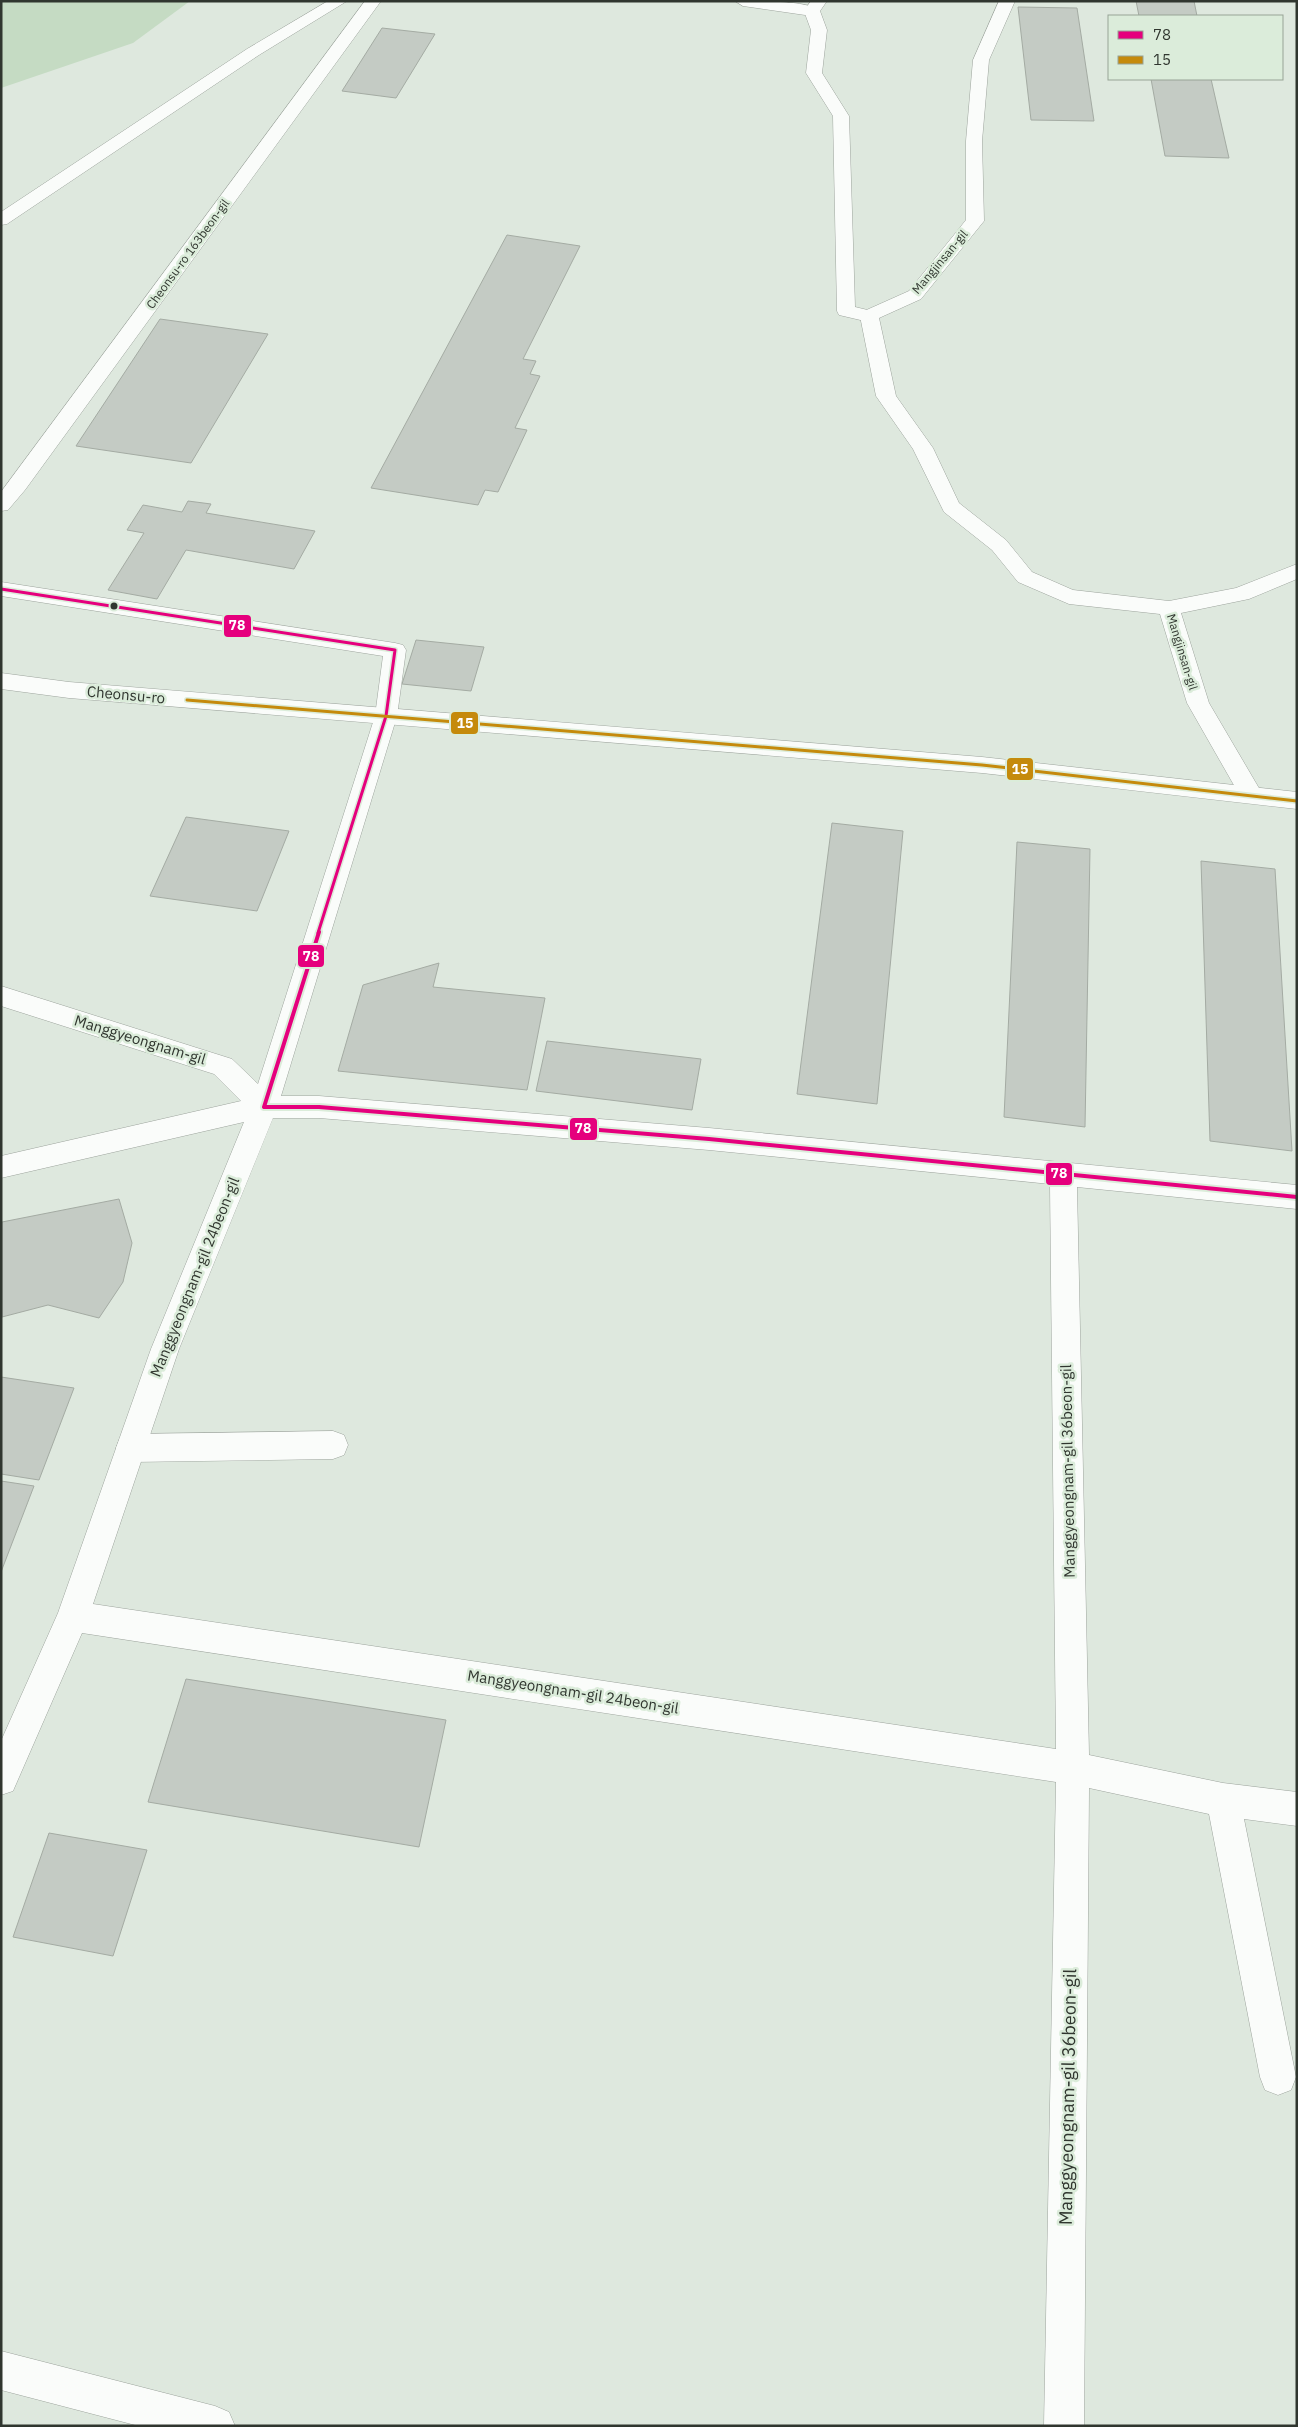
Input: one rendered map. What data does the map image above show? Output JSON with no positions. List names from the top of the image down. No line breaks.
{"streets":{"street":["Cheonsu-ro 163beon-gil","Mangjinsan-gil","Cheonsu-ro","Manggyeongnam-gil","Manggyeongnam-gil 24beon-gil","Manggyeongnam-gil 36beon-gil"]},"crossings":[["Mangjinsan-gil","Cheonsu-ro"],["Manggyeongnam-gil","Manggyeongnam-gil 24beon-gil"],["Manggyeongnam-gil 24beon-gil","Manggyeongnam-gil 36beon-gil"]],"lines":["transit line 78","transit line 15"],"legend":["78","15"]}
